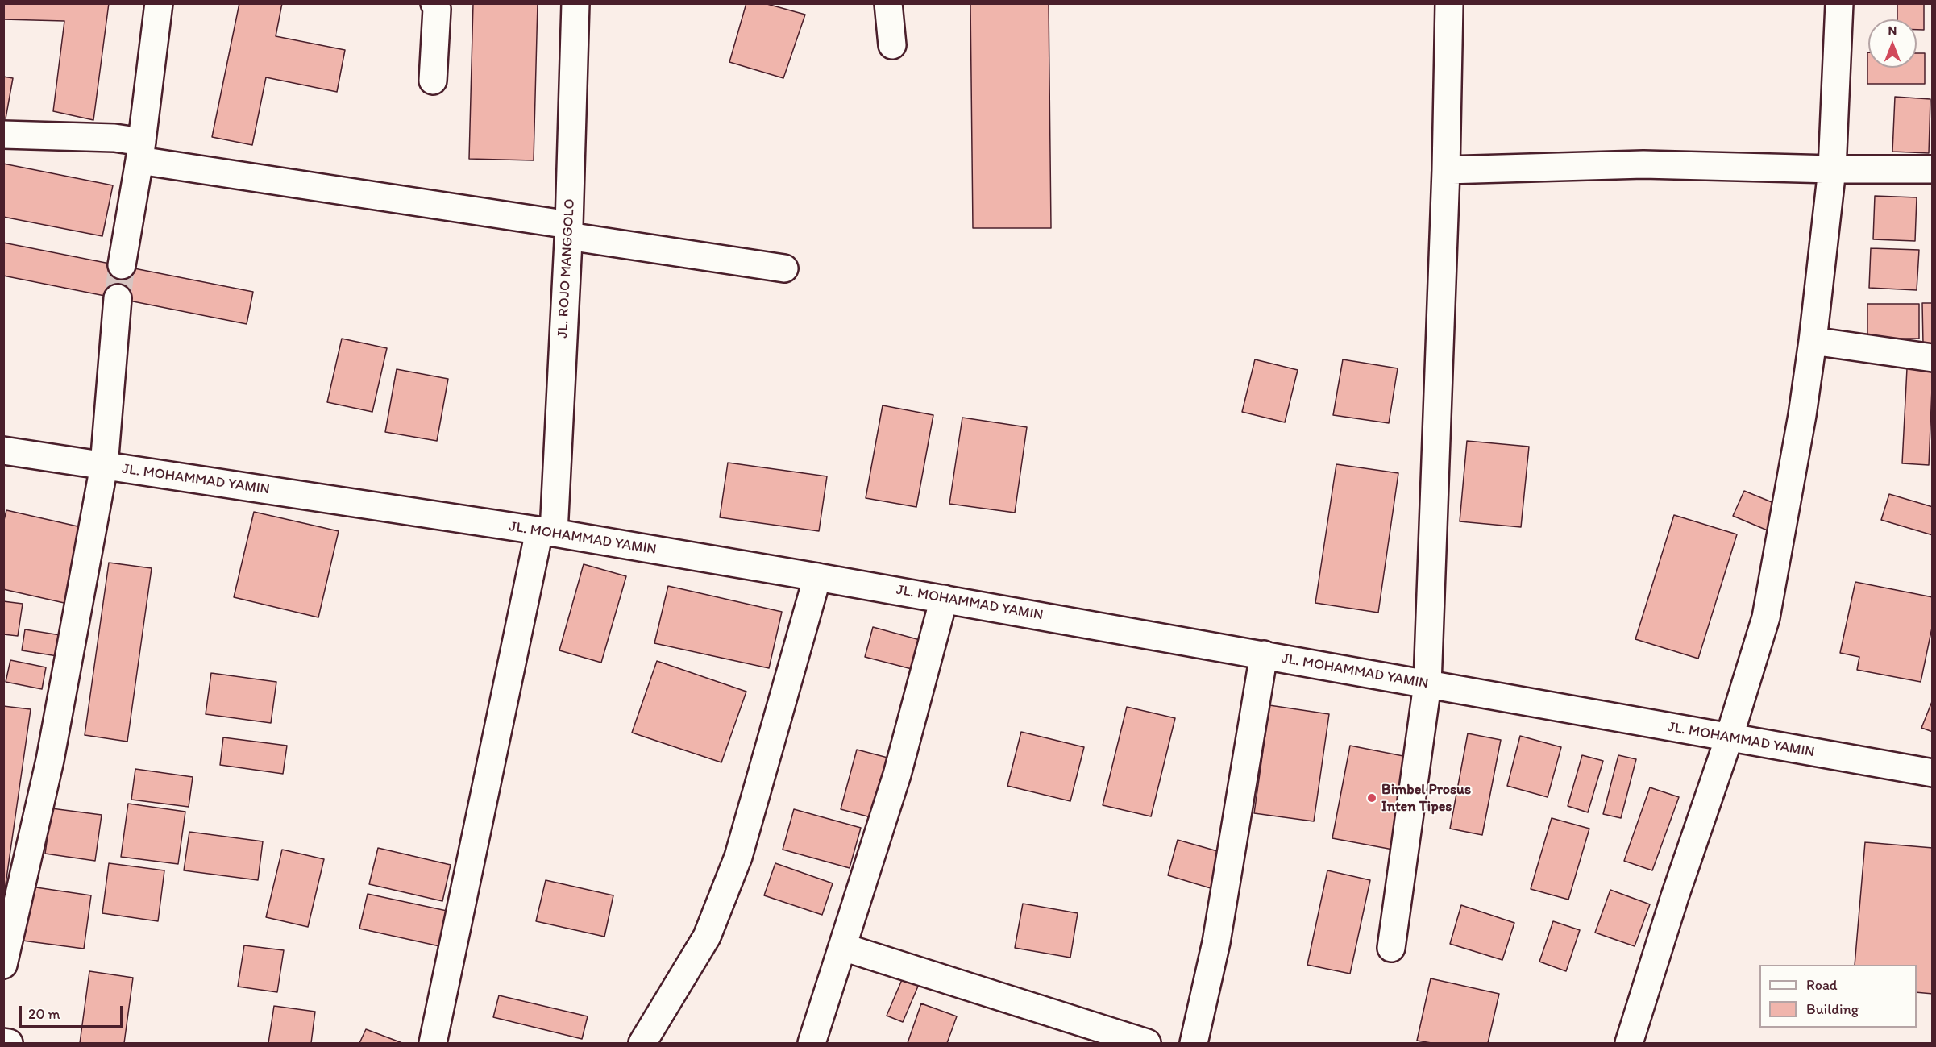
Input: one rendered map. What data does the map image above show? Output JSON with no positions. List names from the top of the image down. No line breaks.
{"streets":{"street":["JL. ROJO MANGGOLO","JL. MOHAMMAD YAMIN"]},"crossings":[["JL. ROJO MANGGOLO","JL. MOHAMMAD YAMIN"]],"places":["Bimbel Prosus Inten Tipes"],"legend":["Road","Building"],"scale_bar":"20 m","north":"top"}
